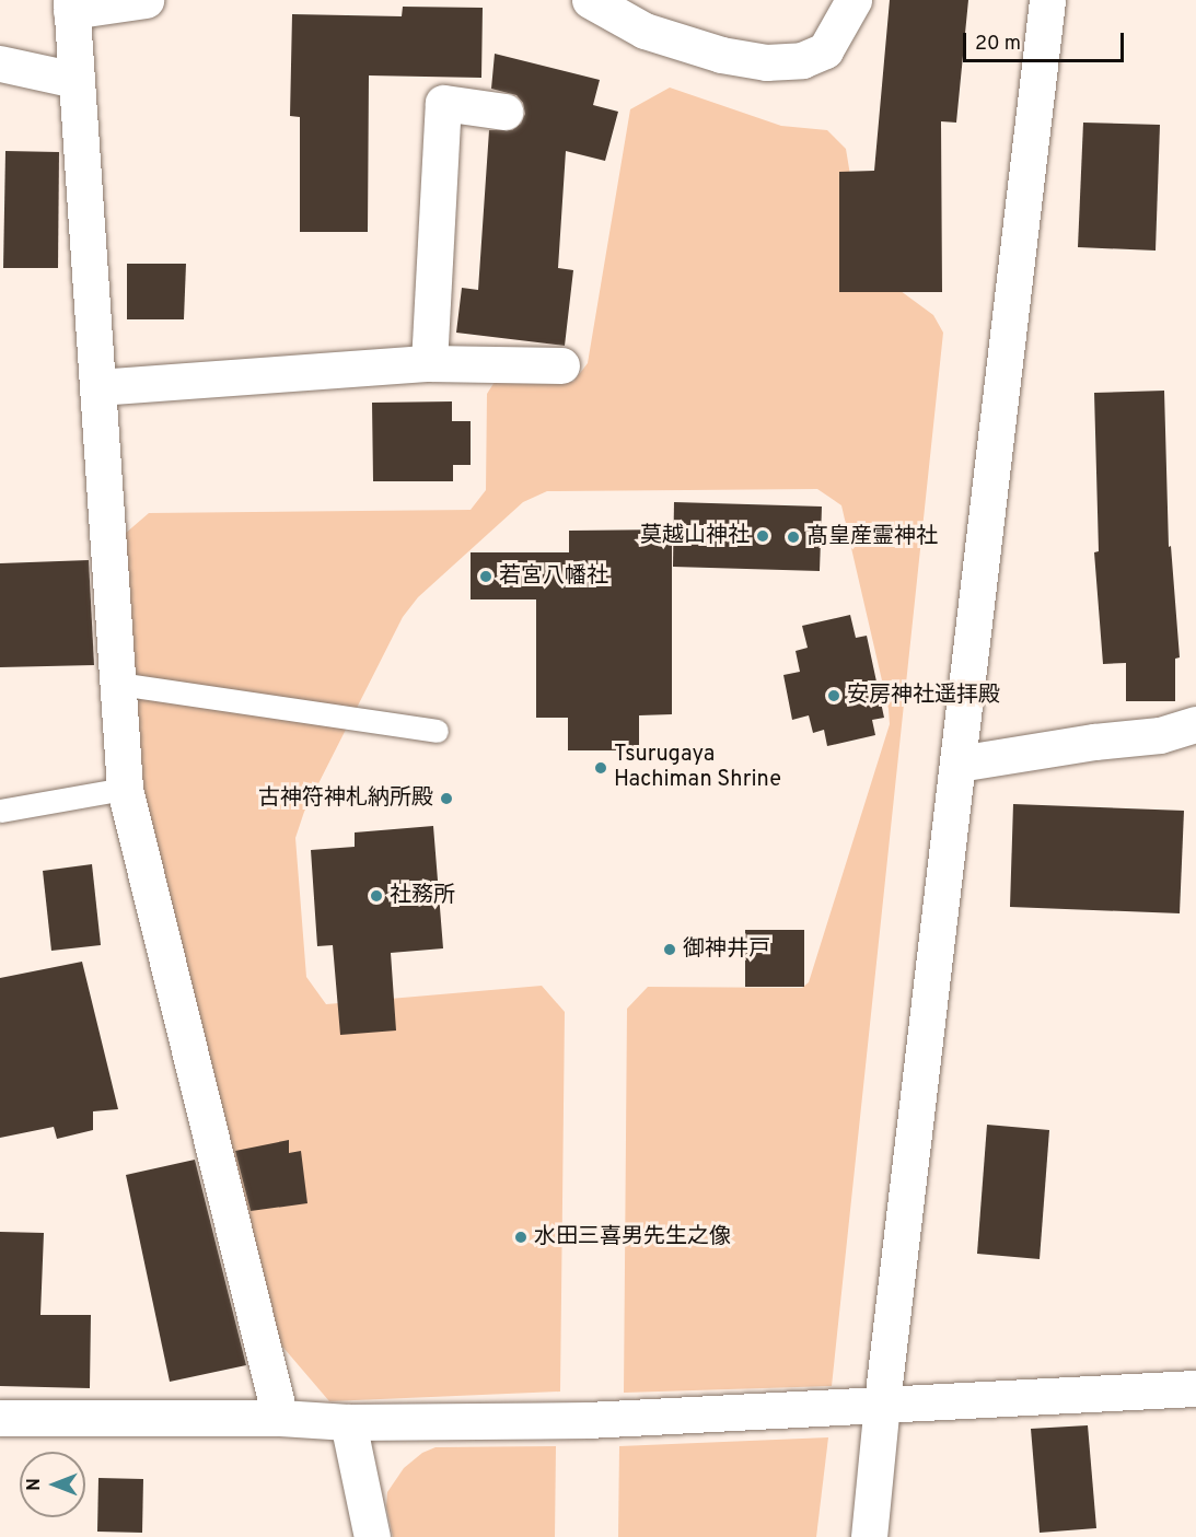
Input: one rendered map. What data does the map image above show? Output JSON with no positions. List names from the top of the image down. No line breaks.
{"places":["莫越山神社","髙皇産霊神社","若宮八幡社","安房神社遥拝殿","Tsurugaya Hachiman Shrine","古神符神札納所殿","社務所","御神井戸","水田三喜男先生之像"],"scale_bar":"20 m","north":"left"}
